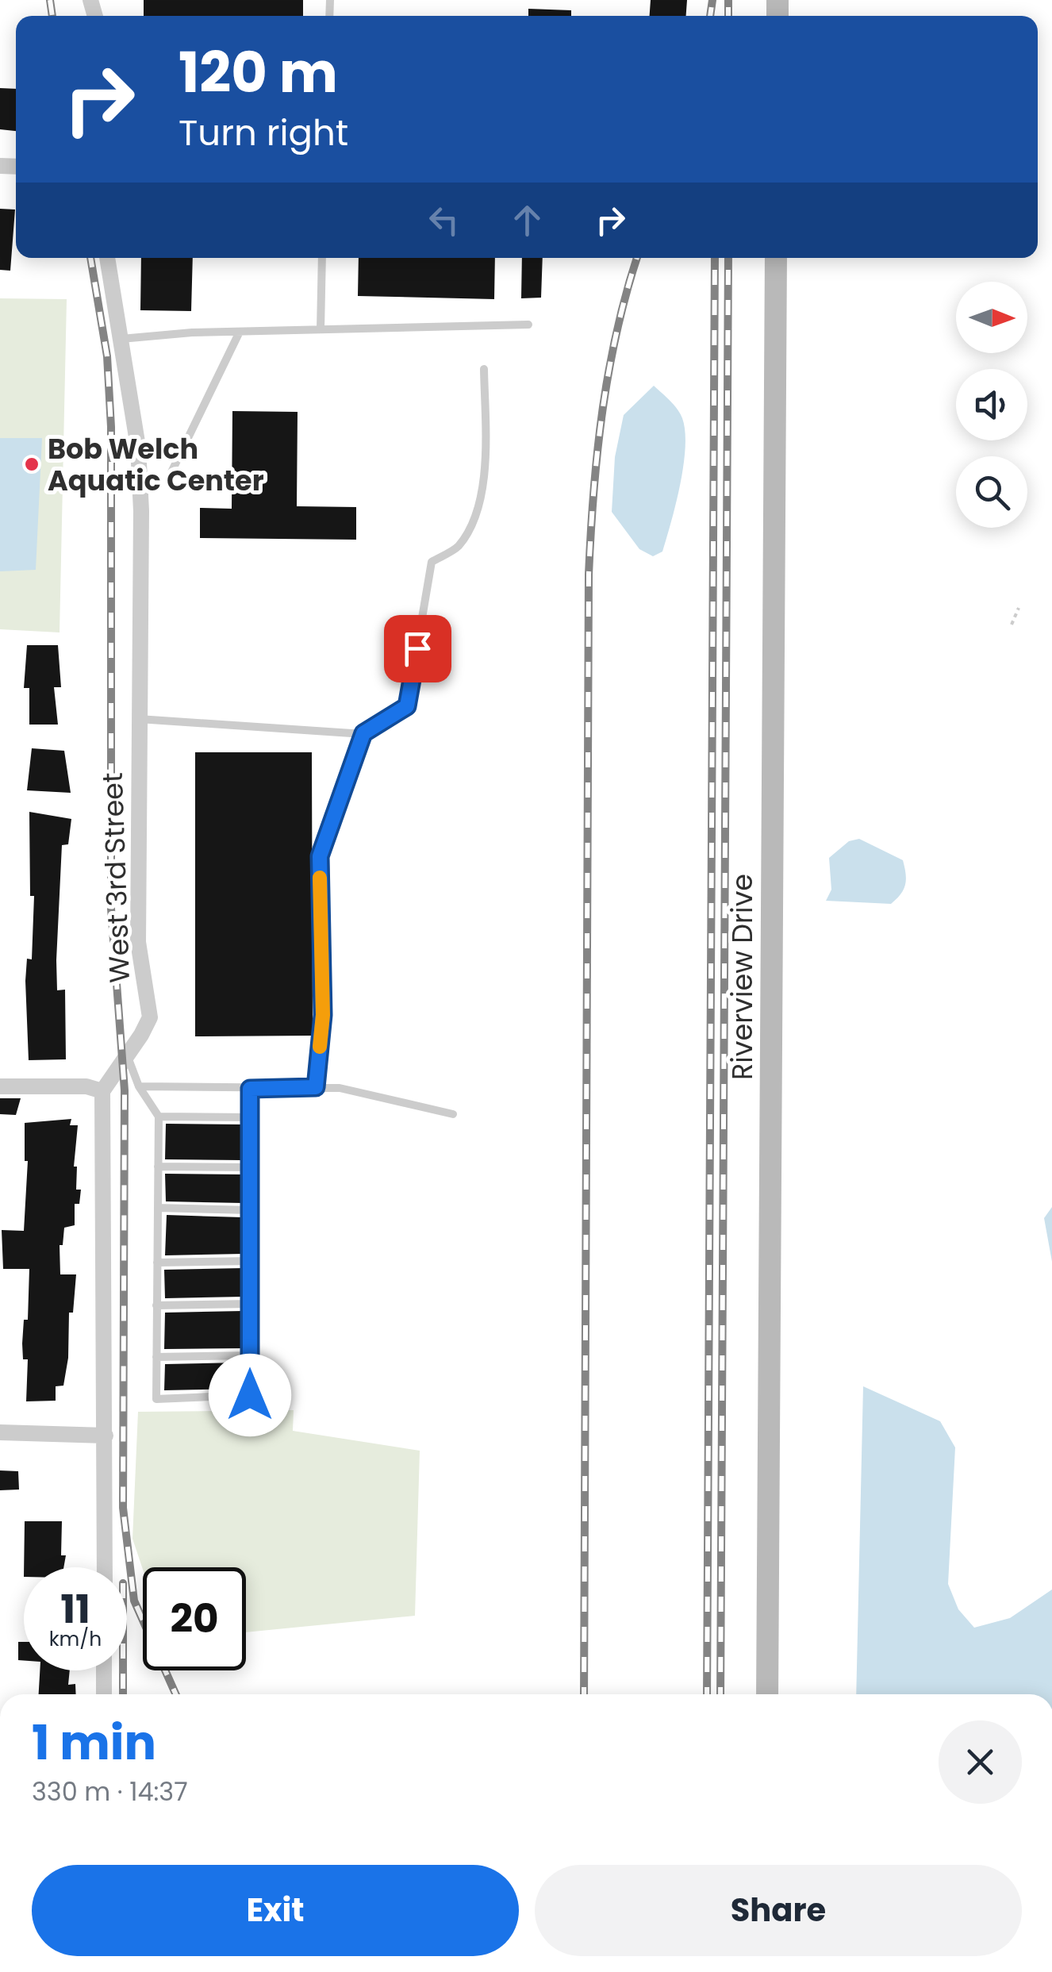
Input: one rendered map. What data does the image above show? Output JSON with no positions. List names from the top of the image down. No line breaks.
{"streets":{"street":["West 3rd Street","Riverview Drive"]},"places":["Bob Welch Aquatic Center"],"north":"right","page":{"turn":["120 m","Turn right"],"speed":"11 km/h","limit":"20","heading":["1 min","330 m · 14:37"],"buttons":["Exit","Share"]}}
